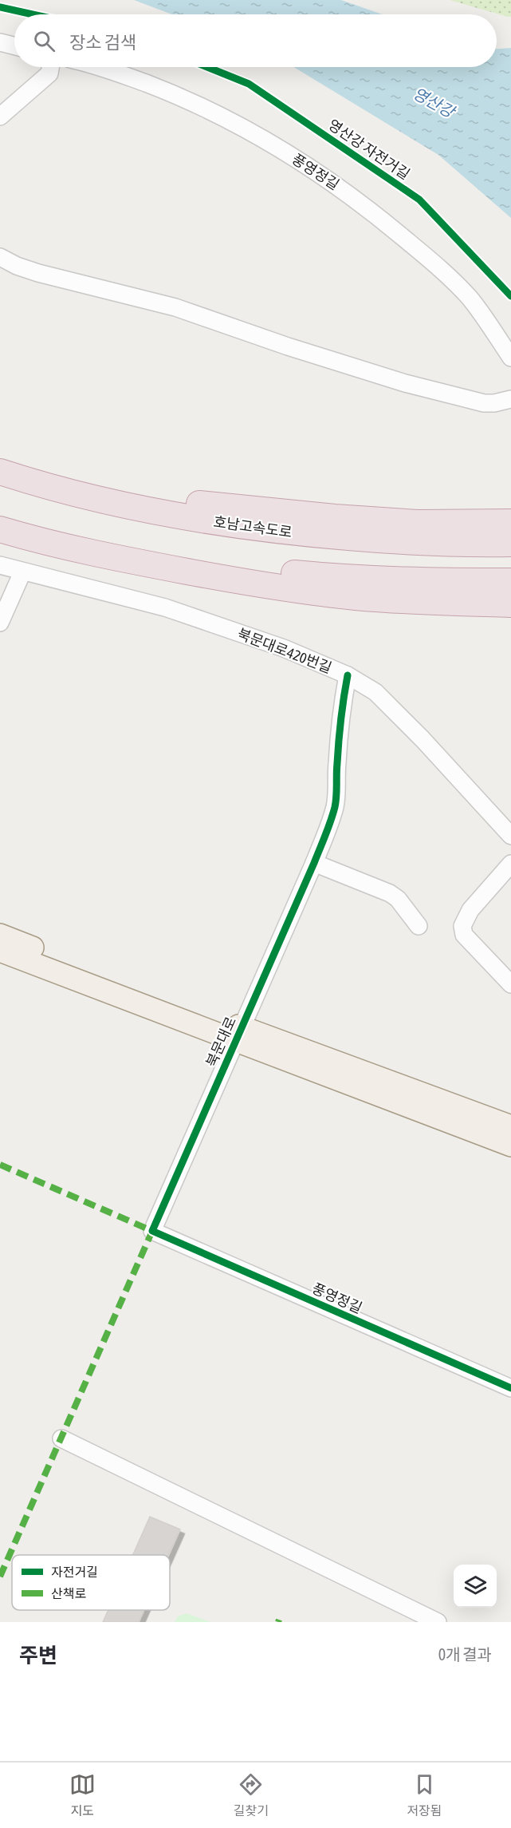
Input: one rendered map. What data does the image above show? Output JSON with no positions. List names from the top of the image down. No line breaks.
{"streets":{"highway":["호남고속도로"],"main road":["북문대로"],"street":["풍영정길","북문대로420번길"],"cycle path":["영산강 자전거길"]},"crossings":[["풍영정길","북문대로"],["북문대로420번길","북문대로"]],"water":["영산강"],"legend":["자전거길","산책로"],"page":{"search":"장소 검색","heading":["주변","0개 결과"],"nav":["지도","길찾기","저장됨"]}}
